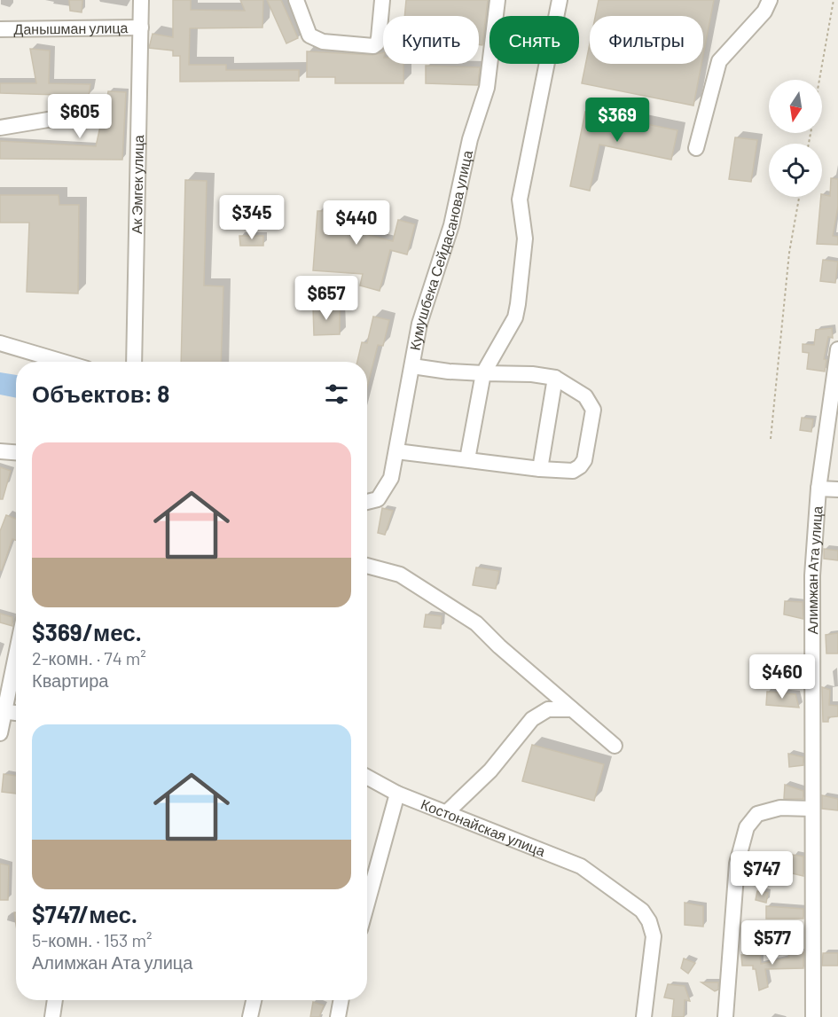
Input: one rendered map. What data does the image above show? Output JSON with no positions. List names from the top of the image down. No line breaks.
{"streets":{"street":["Данышман улица","Ак Эмгек улица","Кумушбека Сейдасанова улица","Алимжан Ата улица","Костонайская улица"]},"crossings":[["Данышман улица","Ак Эмгек улица"]],"north":"bottom","page":{"chip":["Купить","Снять","Фильтры"],"price":["$605","$369","$345","$440","$657","$460","$747","$577"],"heading":"Объектов: 8","list":[{"name":"$369/мес.","note":"2-комн. · 74 m² · Квартира"},{"name":"$747/мес.","note":"5-комн. · 153 m² · Алимжан Ата улица"}]}}
